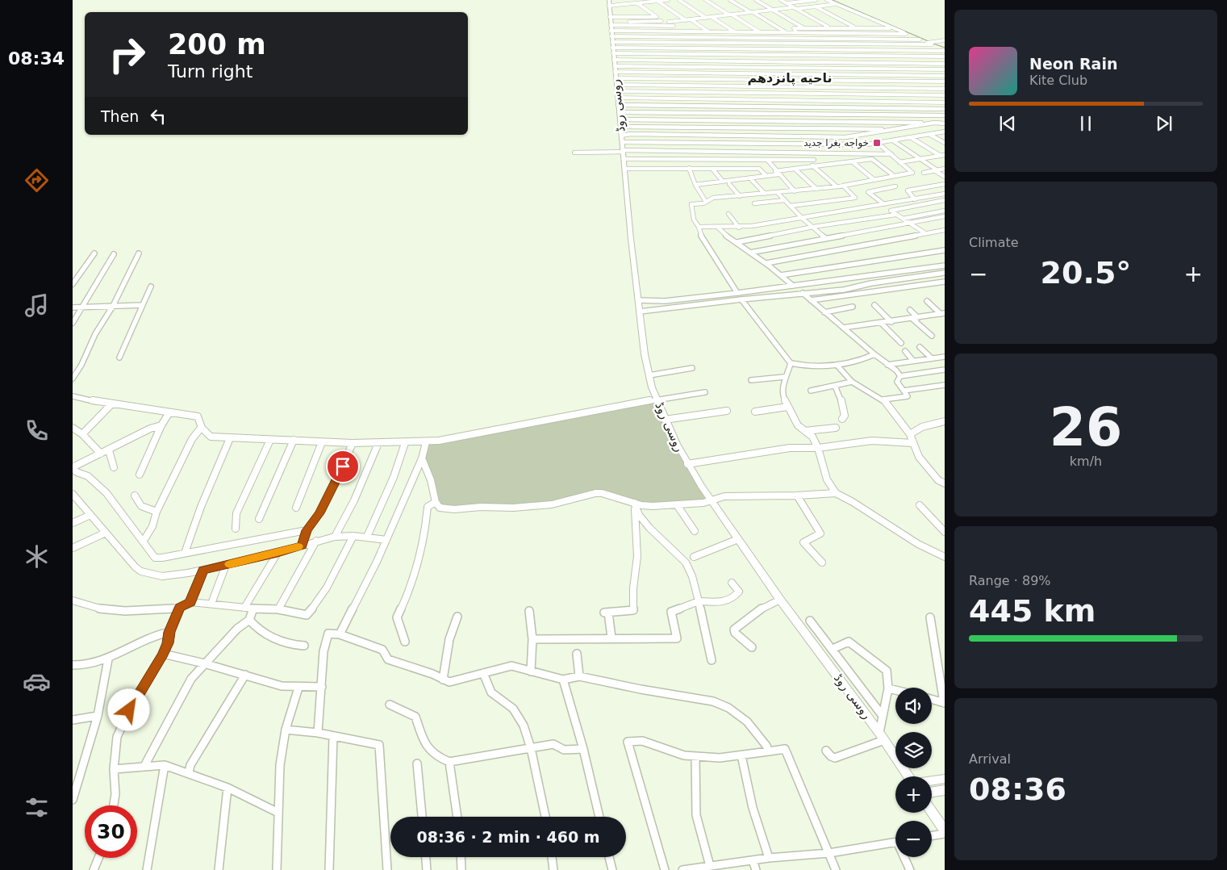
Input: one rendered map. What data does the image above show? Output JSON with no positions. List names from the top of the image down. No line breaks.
{"streets":{"main road":["روسی روڈ"]},"districts":["ناحیه پانزدهم"],"places":{"transit":["خواجه بغرا جدید"]},"page":{"tabs":"08:34","turn":["200 m","Turn right"],"song":["Neon Rain","Kite Club"],"then":"Then","tile":["Climate",["26","km/h"],["Range · 89%","445 km"],["Arrival","08:36"]],"heat":["−","20.5°","+"],"map_buttons":["+","−"],"limit":"30","trip":"08:36 · 2 min · 460 m"}}
